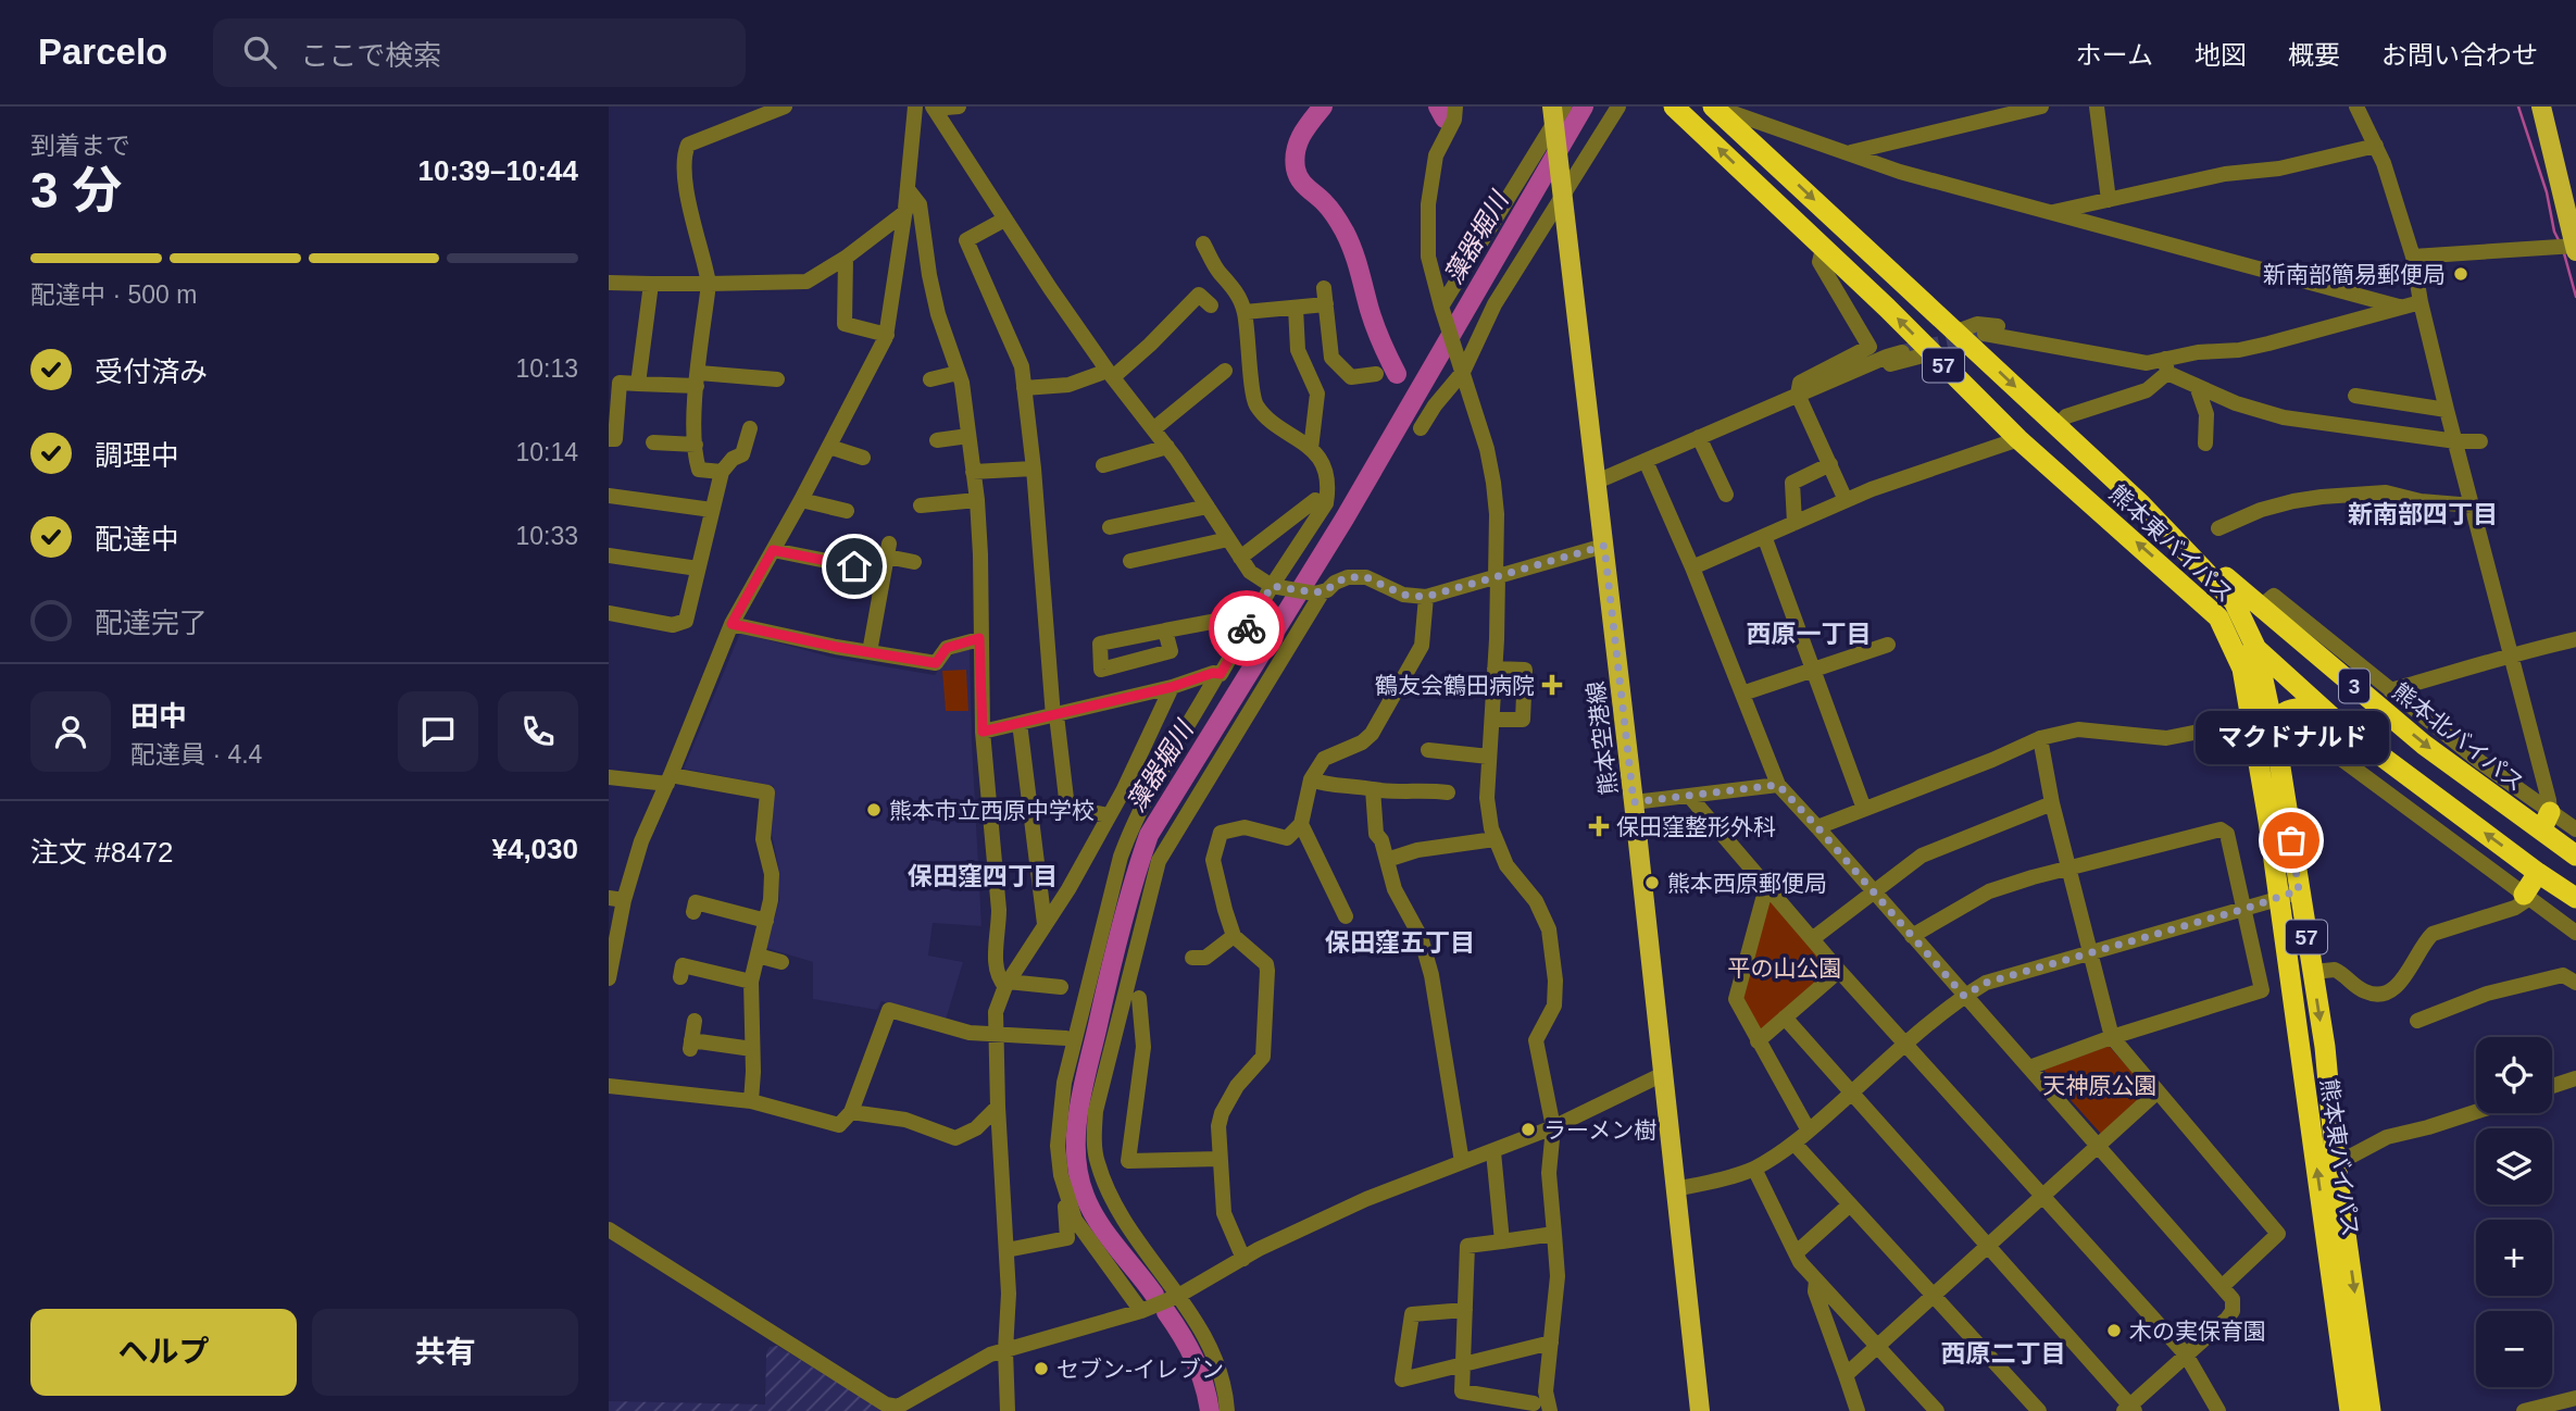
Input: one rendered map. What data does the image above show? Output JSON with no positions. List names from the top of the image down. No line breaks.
{"streets":{"highway":["57","熊本東バイパス","3","熊本北バイパス"],"main road":["熊本空港線"]},"crossings":[["熊本東バイパス","3"],["熊本東バイパス","熊本北バイパス"]],"districts":["新南部四丁目","西原一丁目","保田窪四丁目","保田窪五丁目","西原二丁目"],"water":["藻器堀川"],"parks":["平の山公園","天神原公園"],"places":{"other":["新南部簡易郵便局","熊本市立西原中学校","マクドナルド","熊本西原郵便局","ラーメン樹","木の実保育園","セブン-イレブン"],"health":["鶴友会鶴田病院","保田窪整形外科"]},"page":{"header":"Parcelo","search":"ここで検索","nav":["ホーム","地図","概要","お問い合わせ"],"heading":["3 分","到着まで","10:39–10:44"],"panel":["田中","配達員 · 4.4","注文 #8472","¥4,030"],"bar":"配達中 · 500 m","list":[["受付済み","10:13"],["調理中","10:14"],["配達中","10:33"],"配達完了"],"bubble":"マクドナルド","map_buttons":["+","−"],"buttons":["ヘルプ","共有"]}}
